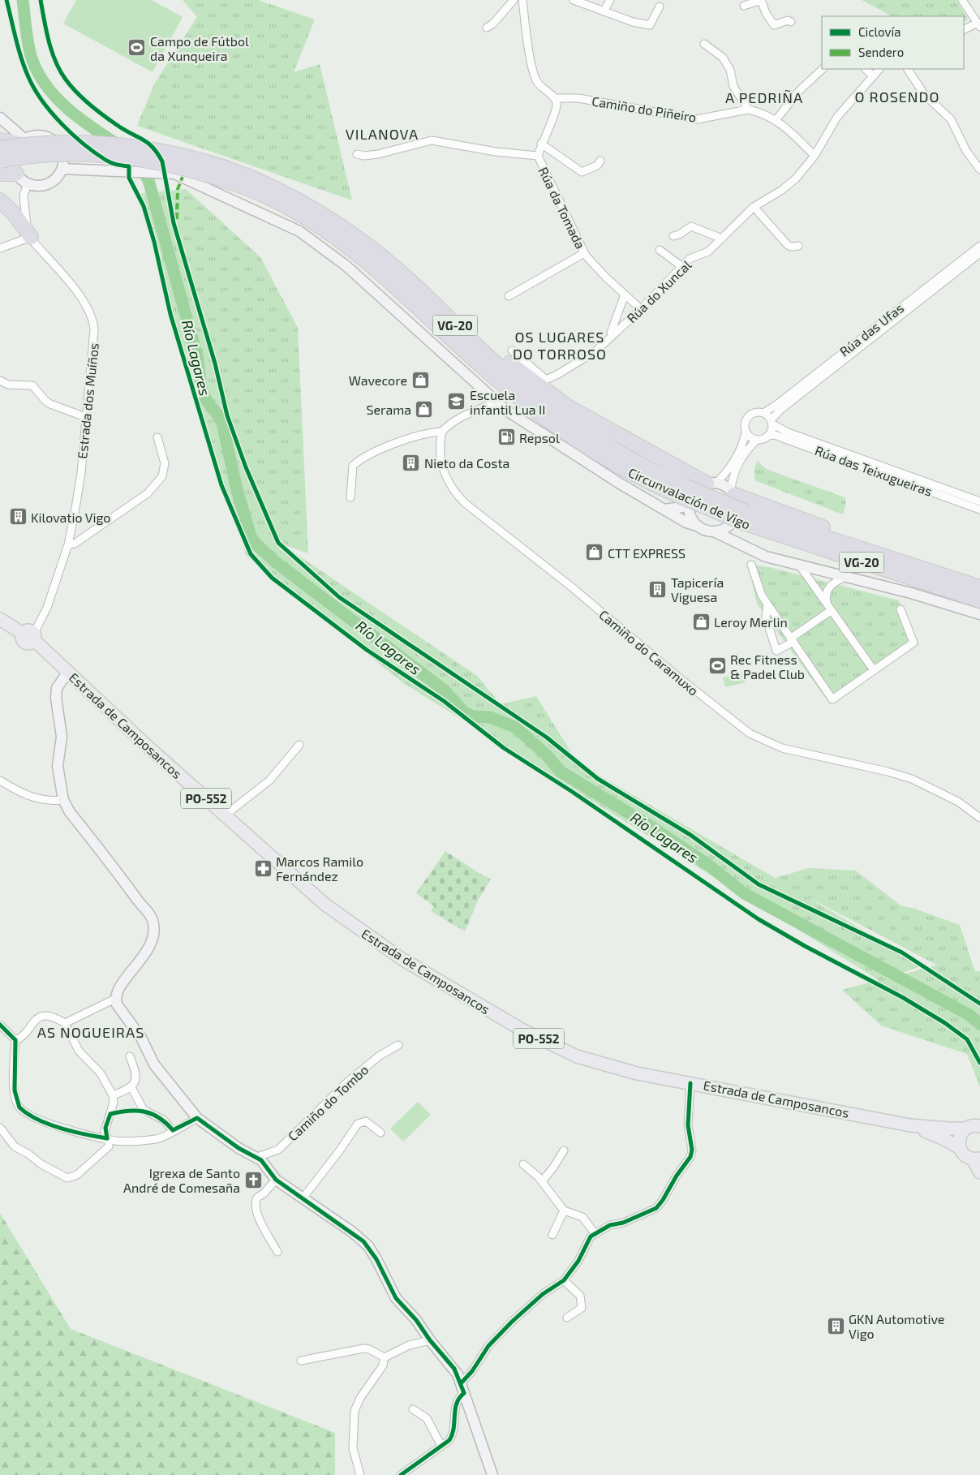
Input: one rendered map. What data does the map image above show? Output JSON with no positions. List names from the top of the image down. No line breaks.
{"streets":{"highway":["VG-20","Circunvalación de Vigo"],"main road":["Estrada de Camposancos","PO-552"],"street":["Camiño do Piñeiro","Rúa da Tomada","Rúa do Xuncal","Rúa das Ufas","Estrada dos Muíños","Rúa das Teixugueiras","Camiño do Caramuxo","Camiño do Tombo"]},"crossings":[["Camiño do Piñeiro","Rúa da Tomada"],["Camiño do Piñeiro","Rúa do Xuncal"],["Rúa da Tomada","Rúa do Xuncal"],["Rúa das Ufas","Rúa das Teixugueiras"],["Estrada dos Muíños","Estrada de Camposancos"]],"districts":["O ROSENDO","A PEDRIÑA","VILANOVA","OS LUGARES DO TORROSO","AS NOGUEIRAS"],"water":["Río Lagares"],"places":{"sports":["Campo de Fútbol da Xunqueira","Rec Fitness & Padel Club"],"shop":["Wavecore","Serama","CTT EXPRESS","Leroy Merlin"],"school or university":["Escuela infantil Lua II"],"fuel station":["Repsol"],"building":["Nieto da Costa","Kilovatio Vigo","Tapicería Viguesa","GKN Automotive Vigo"],"pharmacy":["Marcos Ramilo Fernández"],"church":["Igrexa de Santo André de Comesaña"]},"legend":["Ciclovía","Sendero"]}
